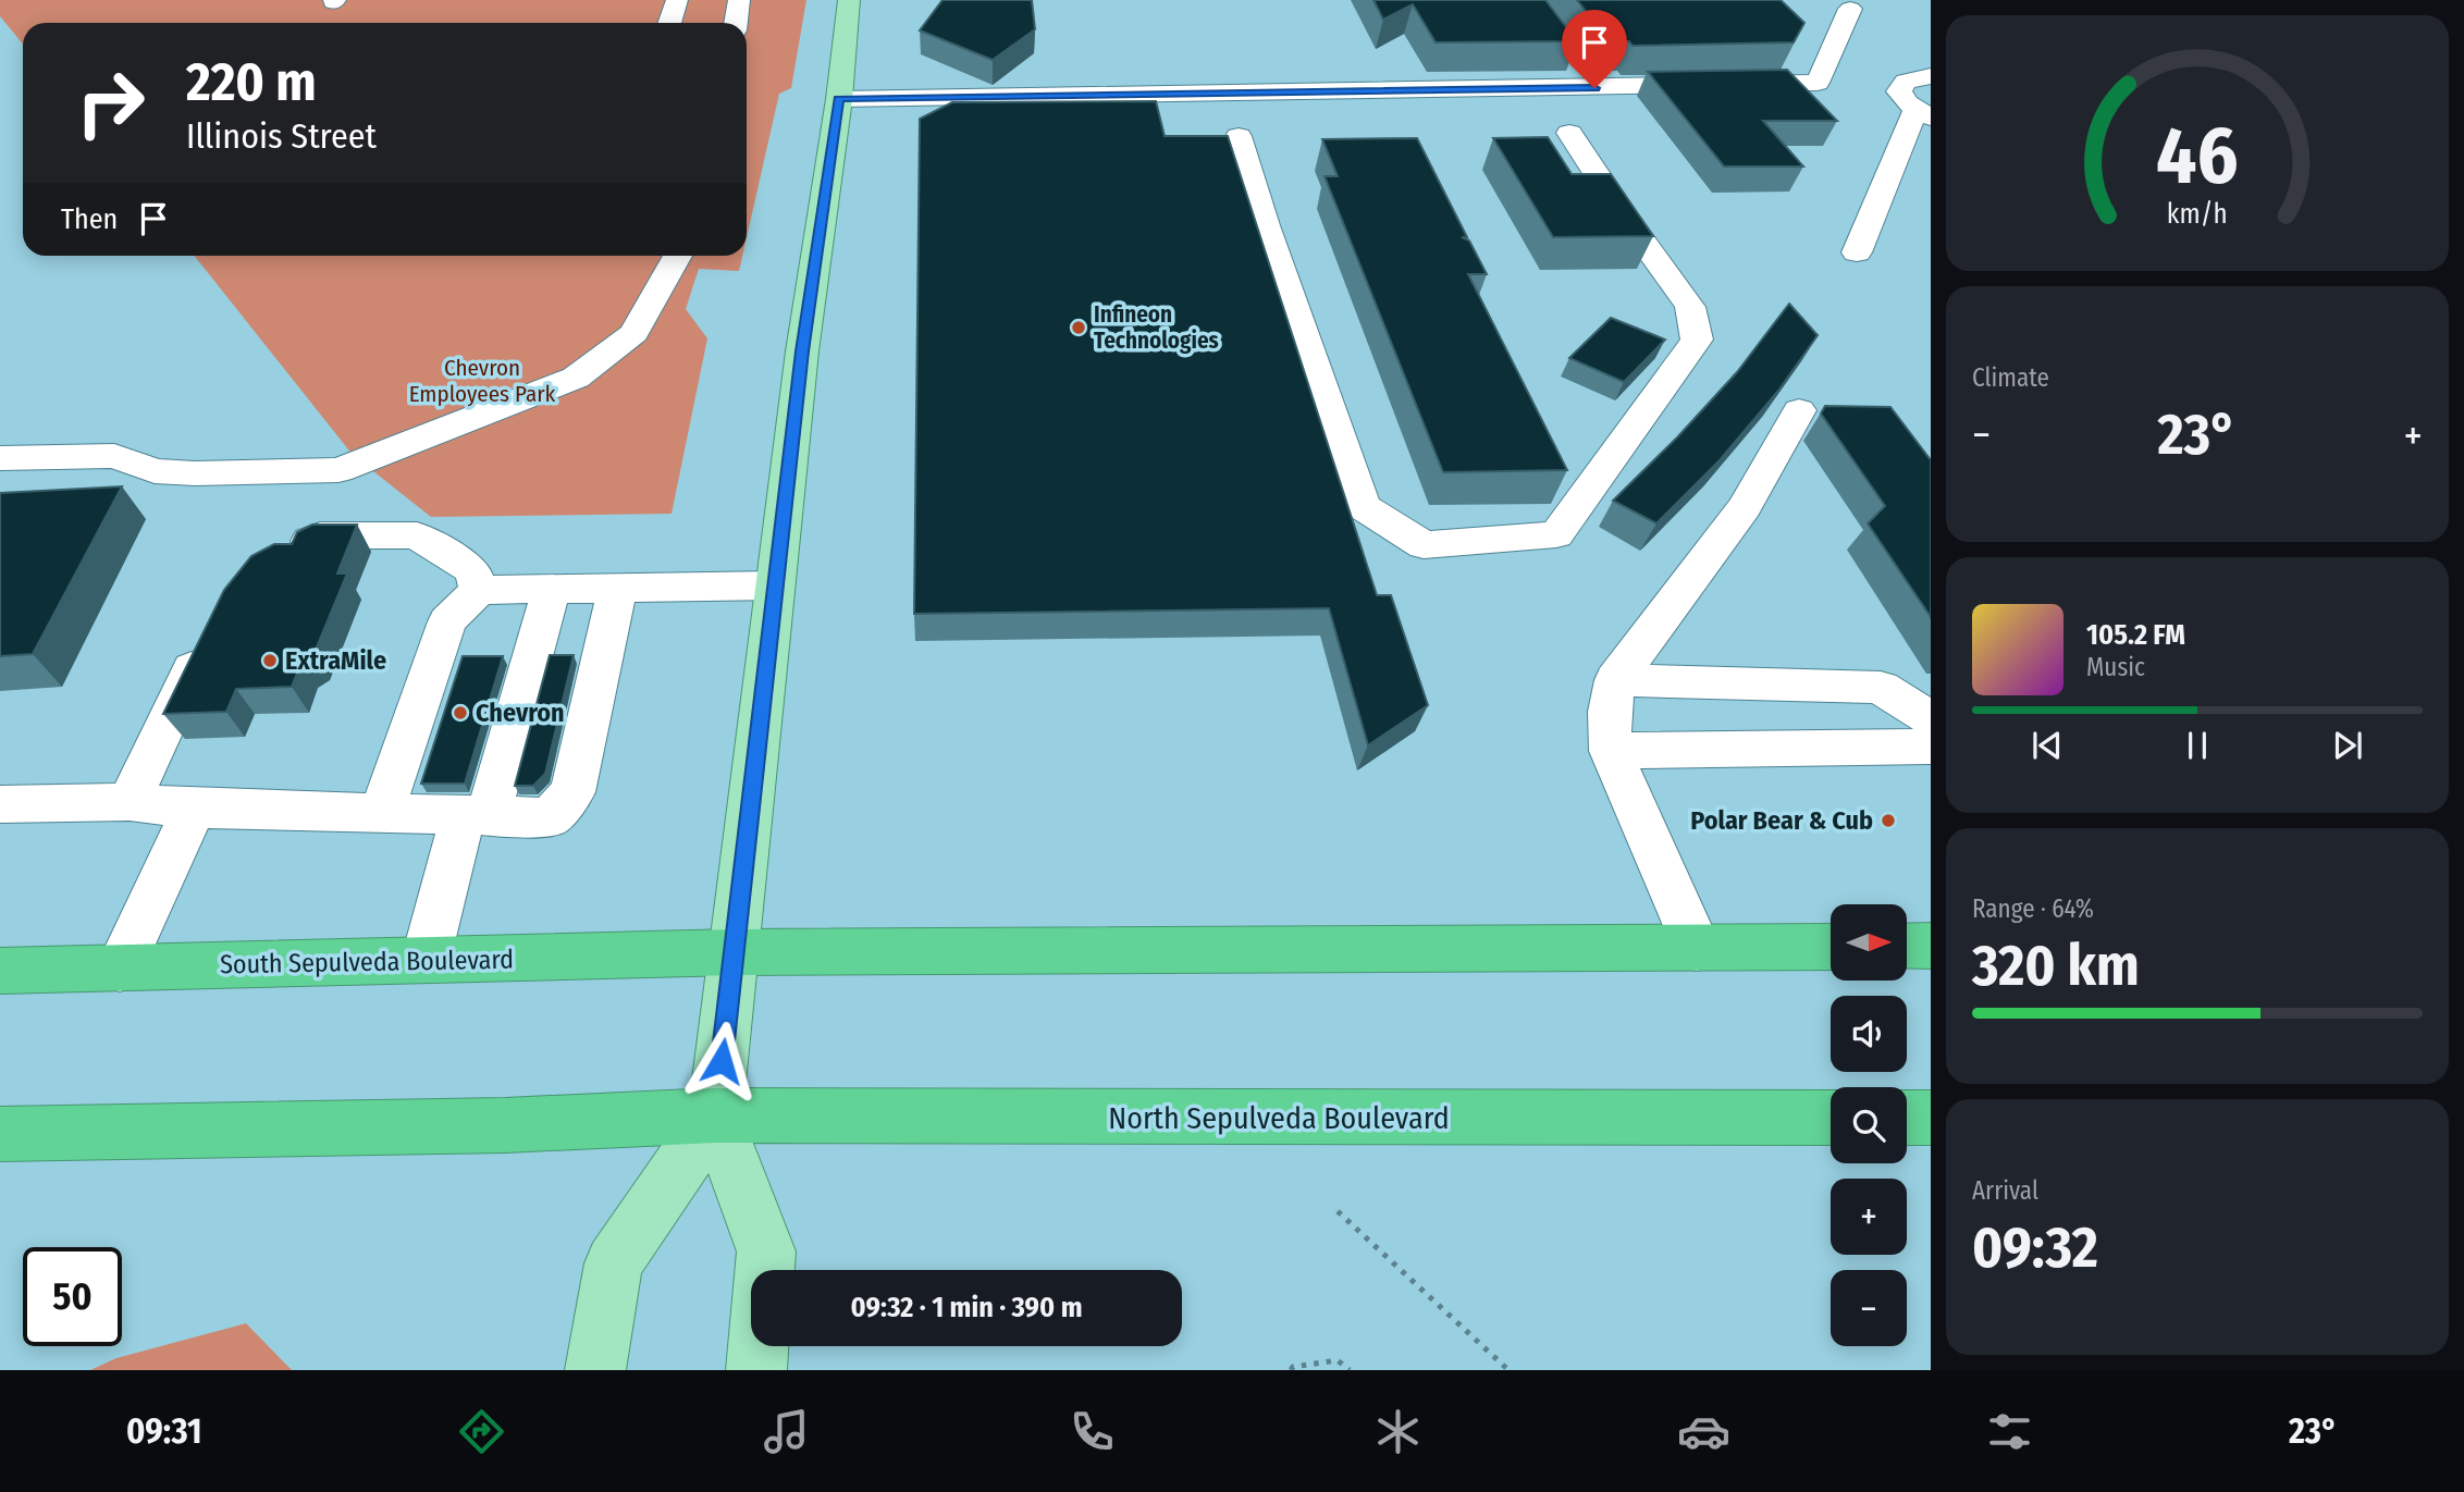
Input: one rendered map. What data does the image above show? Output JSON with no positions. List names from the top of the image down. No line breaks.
{"streets":{"highway":["South Sepulveda Boulevard","North Sepulveda Boulevard"]},"parks":["Chevron Employees Park"],"places":["Infineon Technologies","ExtraMile","Chevron","Polar Bear & Cub"],"north":"right","page":{"turn":["220 m","Illinois Street"],"then":"Then","tile":["Climate",["Range · 64%","320 km"],["Arrival","09:32"]],"heat":["−","23°","+"],"song":["105.2 FM","Music"],"map_buttons":["+","−"],"limit":"50","trip":"09:32 · 1 min · 390 m","tabs":["09:31","23°"],"gauge":["46","km/h"]}}
